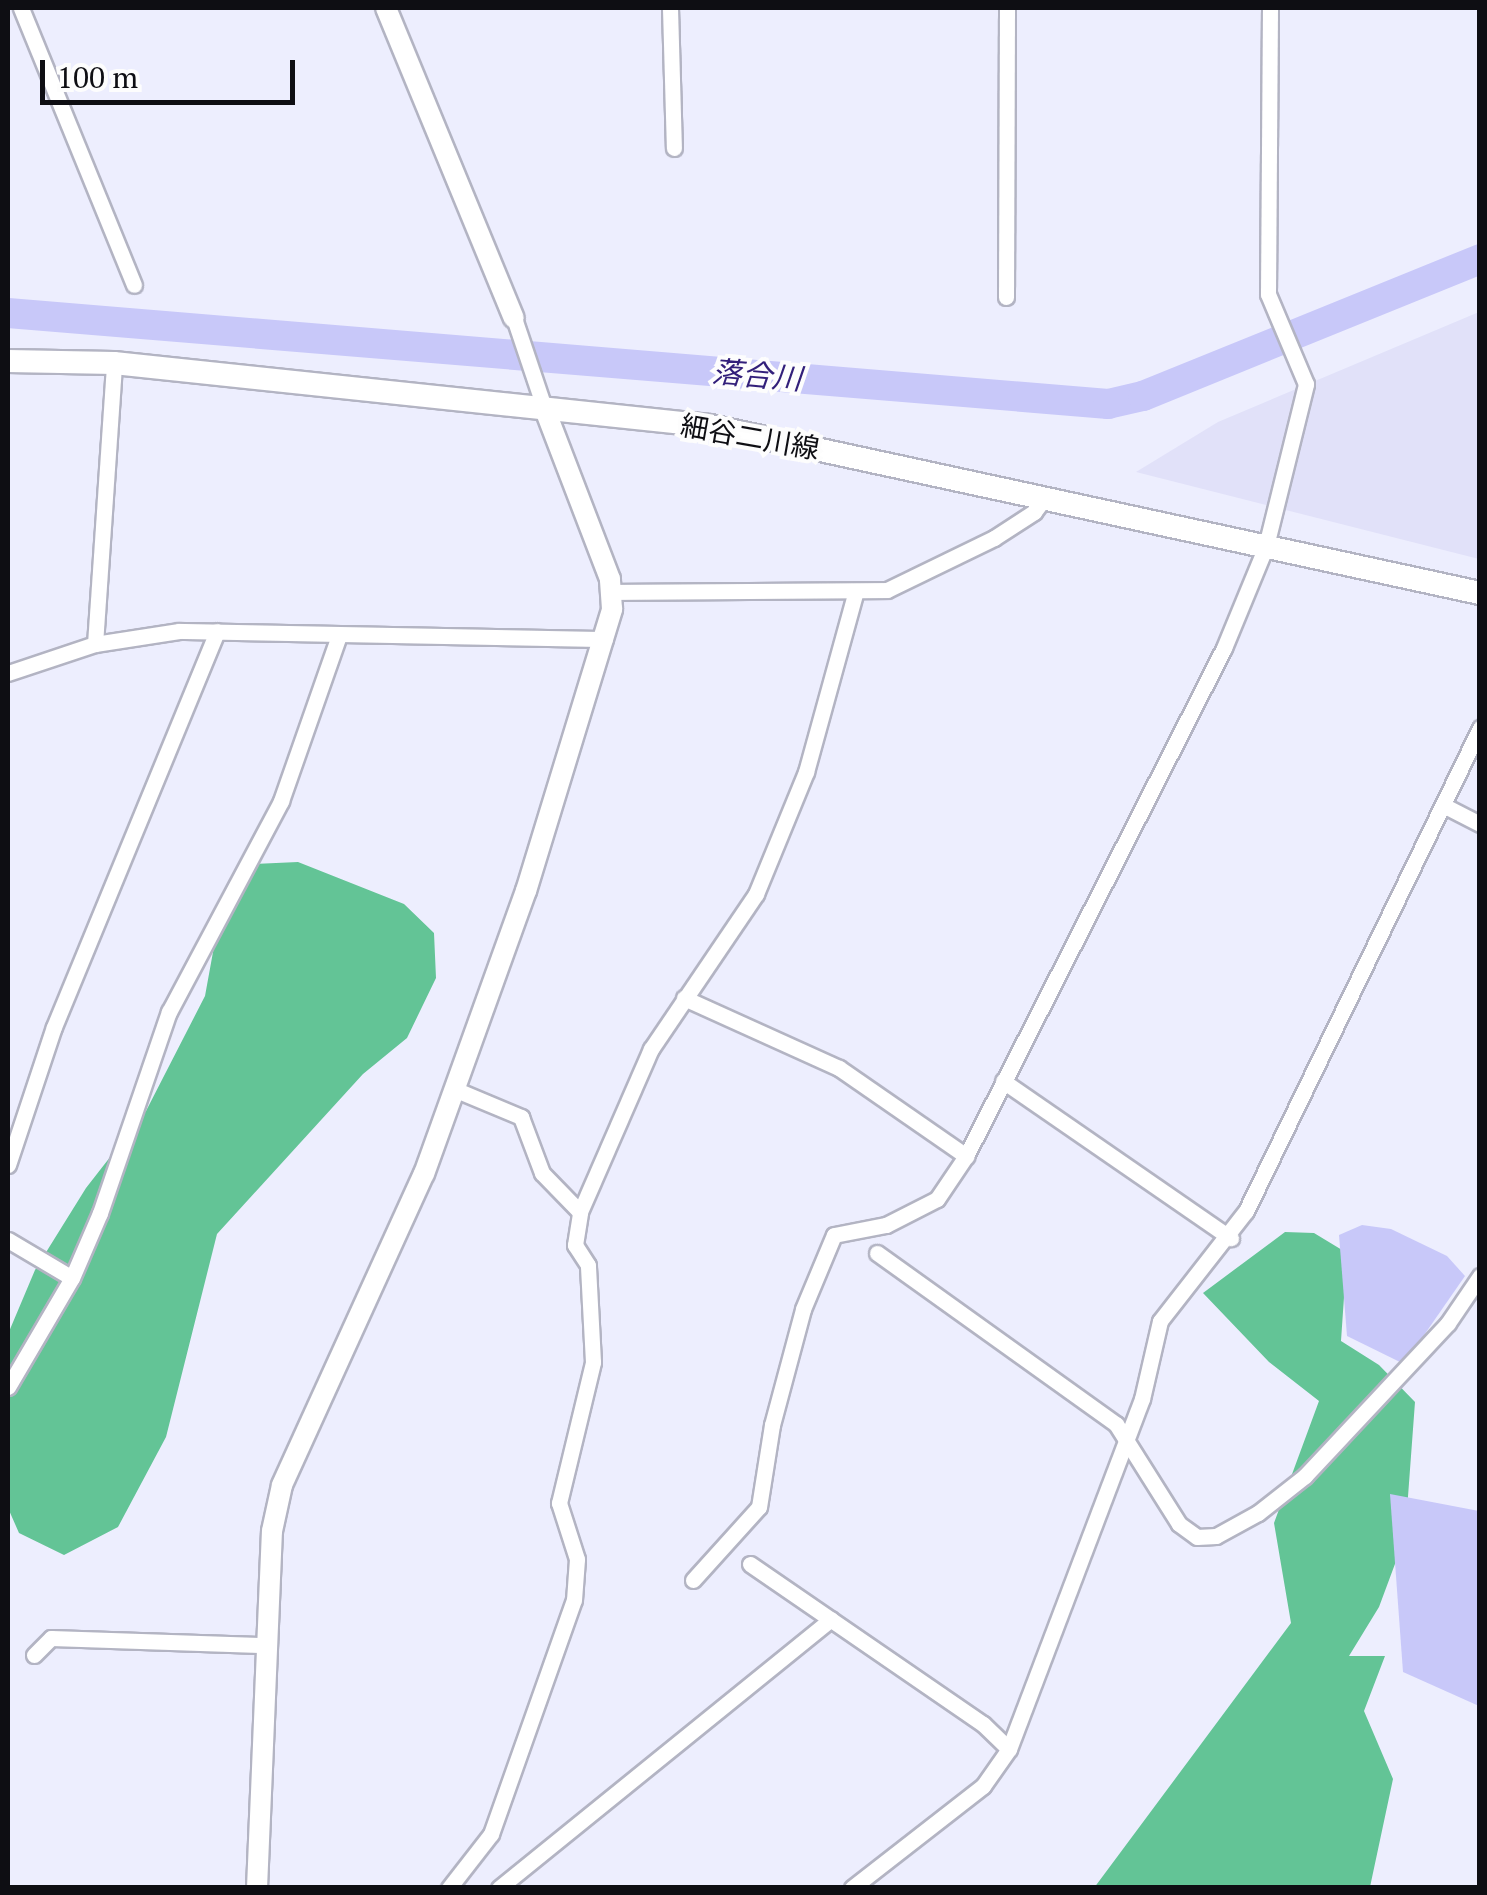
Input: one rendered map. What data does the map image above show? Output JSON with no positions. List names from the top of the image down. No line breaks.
{"streets":{"main road":["細谷二川線"]},"water":["落合川"],"scale_bar":"100 m"}
